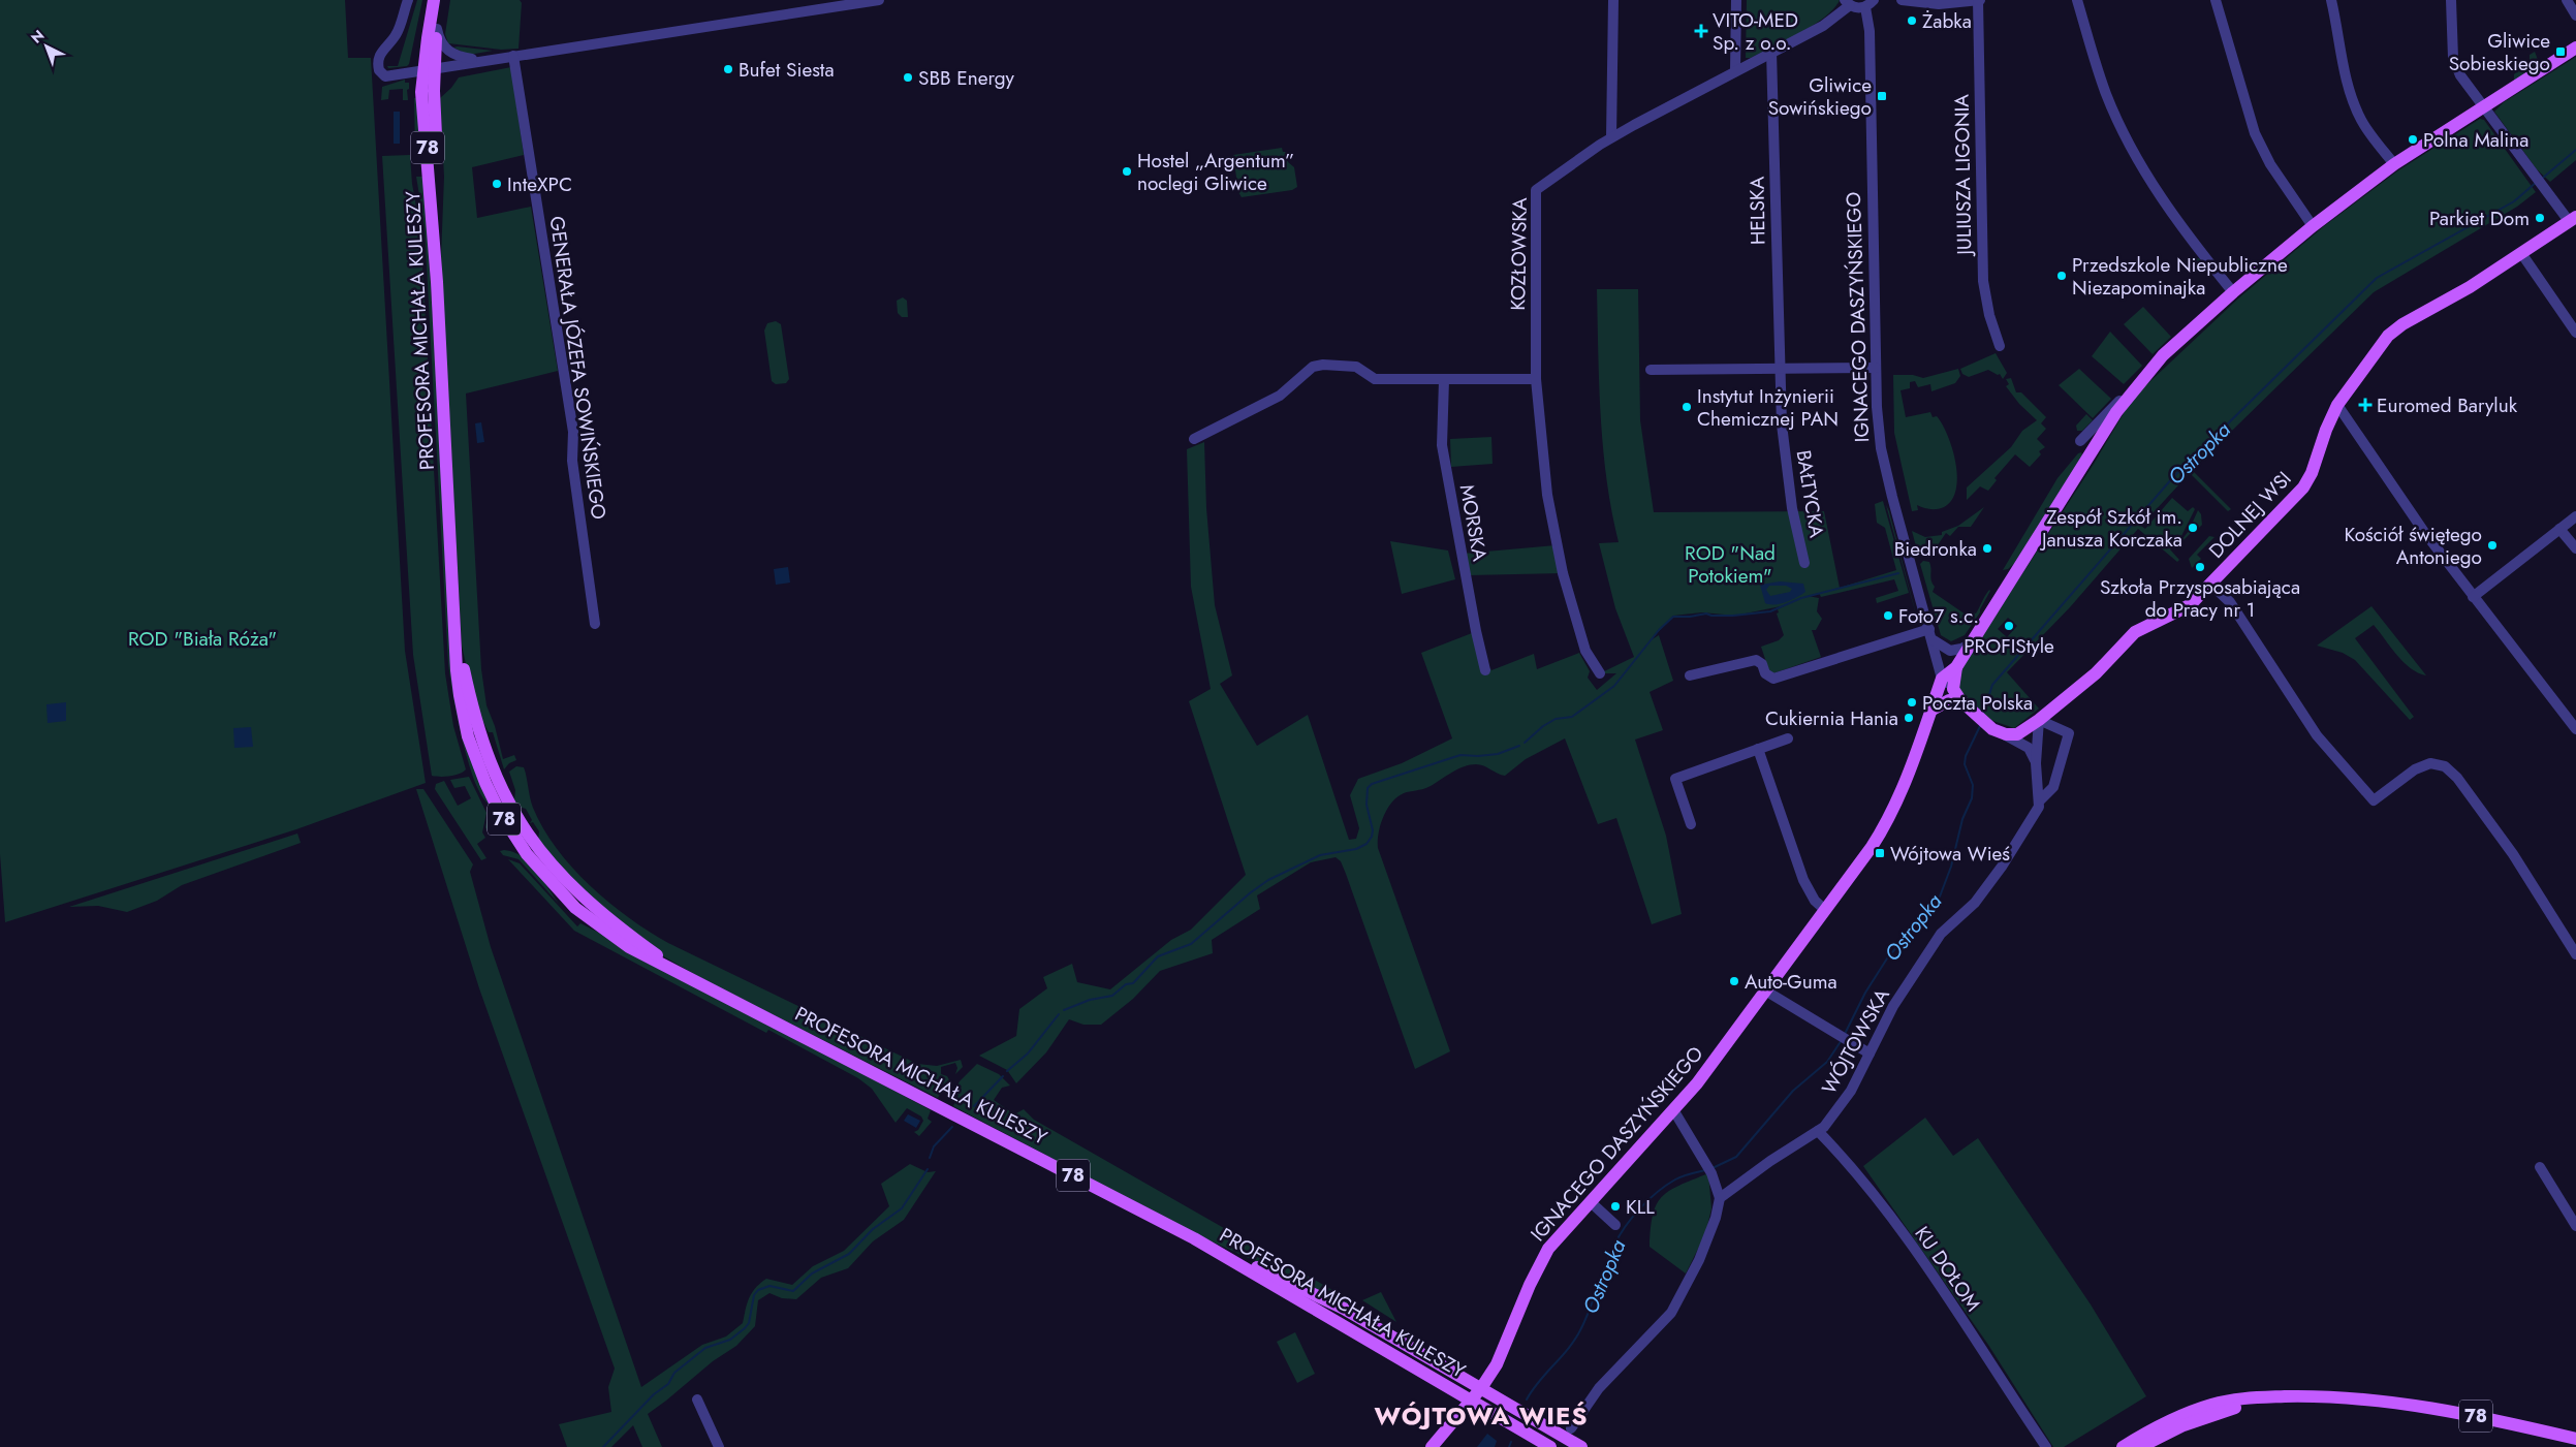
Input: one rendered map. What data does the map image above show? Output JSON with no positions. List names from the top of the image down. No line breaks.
{"streets":{"main road":["78","IGNACEGO DASZYŃSKIEGO","PROFESORA MICHAŁA KULESZY","DOLNEJ WSI"],"street":["JULIUSZA LIGONIA","HELSKA","KOZŁOWSKA","GENERAŁA JÓZEFA SOWIŃSKIEGO","BAŁTYCKA","MORSKA","WÓJTOWSKA","KU DOŁOM"]},"crossings":[["78","IGNACEGO DASZYŃSKIEGO"],["78","PROFESORA MICHAŁA KULESZY"],["HELSKA","KOZŁOWSKA"],["HELSKA","BAŁTYCKA"],["IGNACEGO DASZYŃSKIEGO","PROFESORA MICHAŁA KULESZY"],["DOLNEJ WSI","WÓJTOWSKA"],["WÓJTOWSKA","KU DOŁOM"]],"districts":["WÓJTOWA WIEŚ"],"water":["Ostropka"],"parks":["ROD \"Nad Potokiem\"","ROD \"Biała Róża\""],"places":{"other":["Żabka","Bufet Siesta","SBB Energy","Polna Malina","Hostel „Argentum” noclegi Gliwice","InteXPC","Parkiet Dom","Przedszkole Niepubliczne Niezapominajka","Instytut Inżynierii Chemicznej PAN","Zespół Szkół im. Janusza Korczaka","Kościół świętego Antoniego","Biedronka","Szkoła Przysposabiająca do Pracy nr 1","Foto7 s.c.","PROFIStyle","Poczta Polska","Cukiernia Hania","Auto-Guma","KLL"],"health":["VITO-MED Sp. z o.o.","Euromed Baryluk"],"transit":["Gliwice Sobieskiego","Gliwice Sowińskiego","Wójtowa Wieś"]},"north":"top left"}
